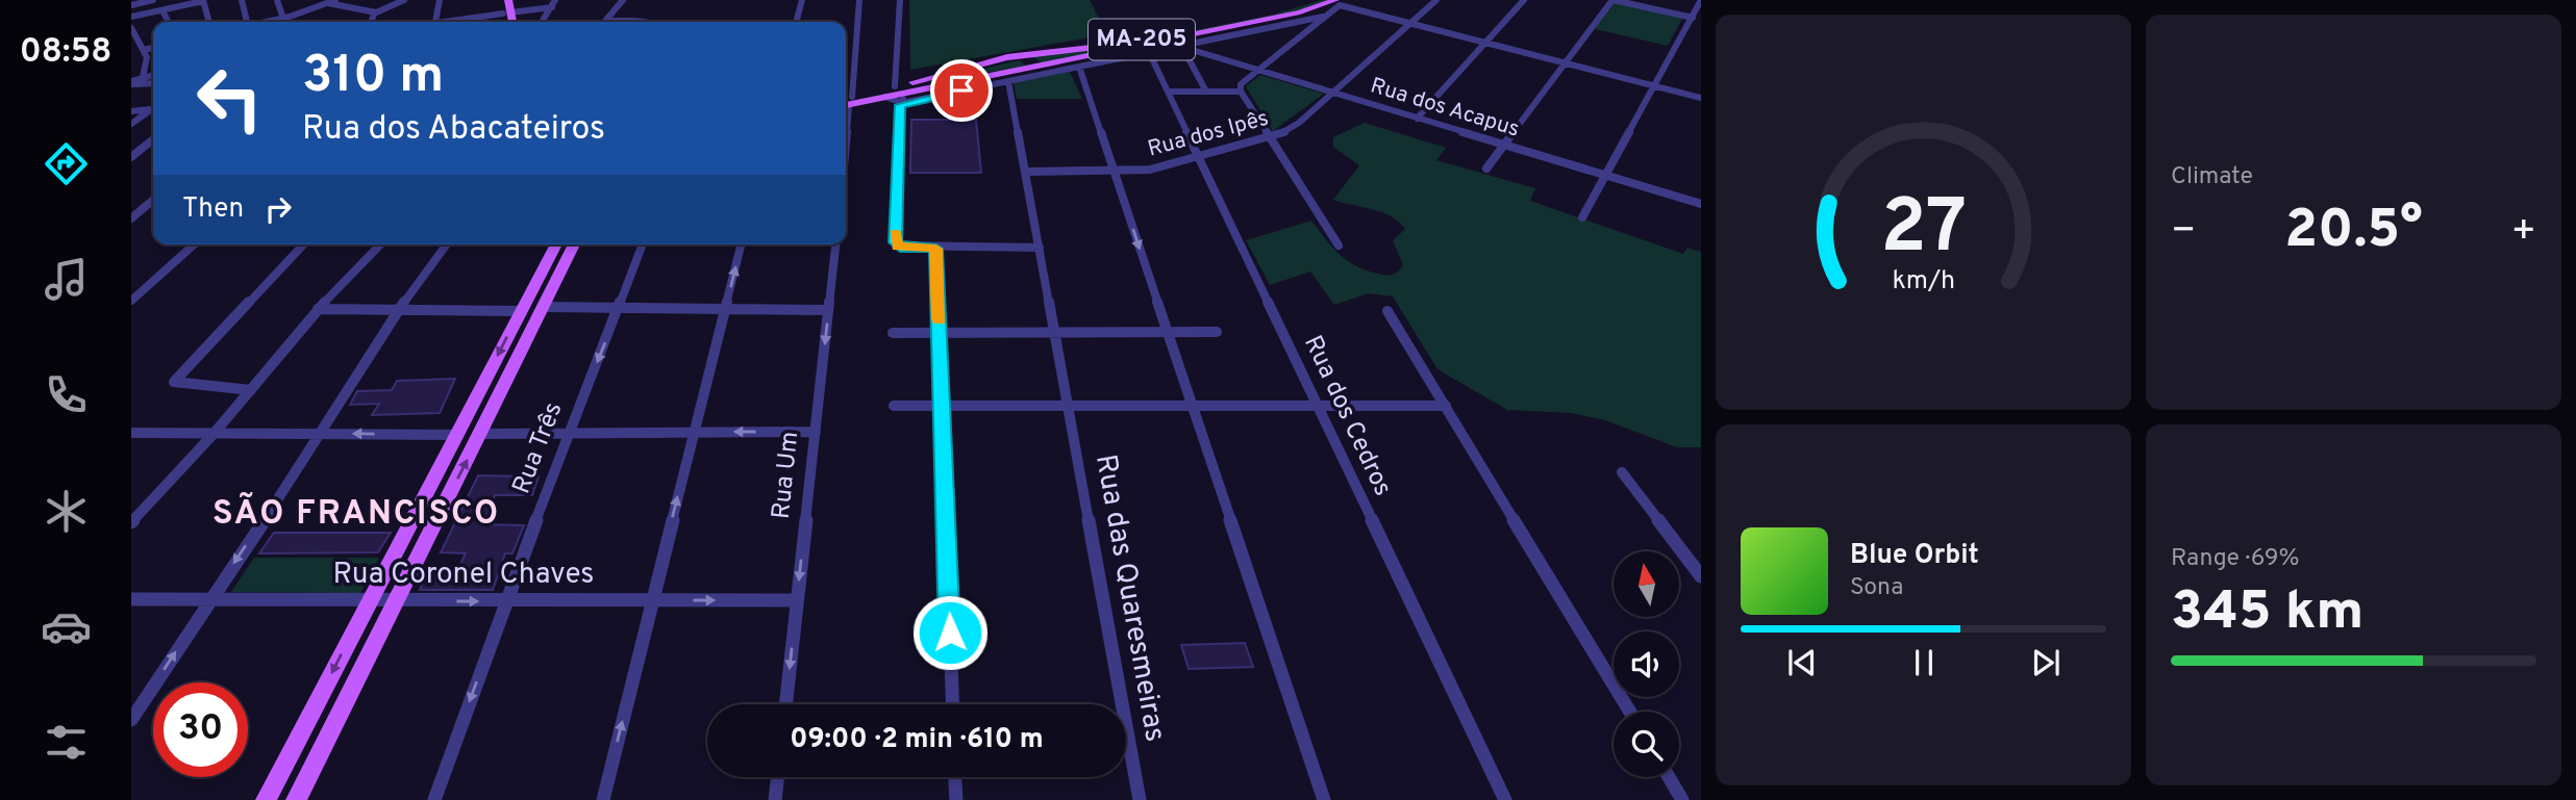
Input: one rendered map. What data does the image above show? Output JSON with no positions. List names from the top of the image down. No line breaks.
{"streets":{"main road":["MA-205"],"street":["Rua dos Acapus","Rua dos Ipês","Rua dos Cedros","Rua Três","Rua Um","Rua Coronel Chaves","Rua das Quaresmeiras"]},"crossings":[["Rua dos Acapus","Rua dos Ipês"],["Rua dos Ipês","Rua dos Cedros"],["Rua Três","Rua Coronel Chaves"],["Rua Um","Rua Coronel Chaves"]],"one_way":["Rua Três","Rua Um","Rua Coronel Chaves"],"districts":["SÃO FRANCISCO"],"north":"top","page":{"tabs":"08:58","tile":["Climate",["Range · 69%","345 km"]],"turn":["310 m","Rua dos Abacateiros"],"then":"Then","heat":["−","20.5°","+"],"song":["Blue Orbit","Sona"],"limit":"30","trip":"09:00 · 2 min · 610 m","gauge":["27","km/h"]}}
